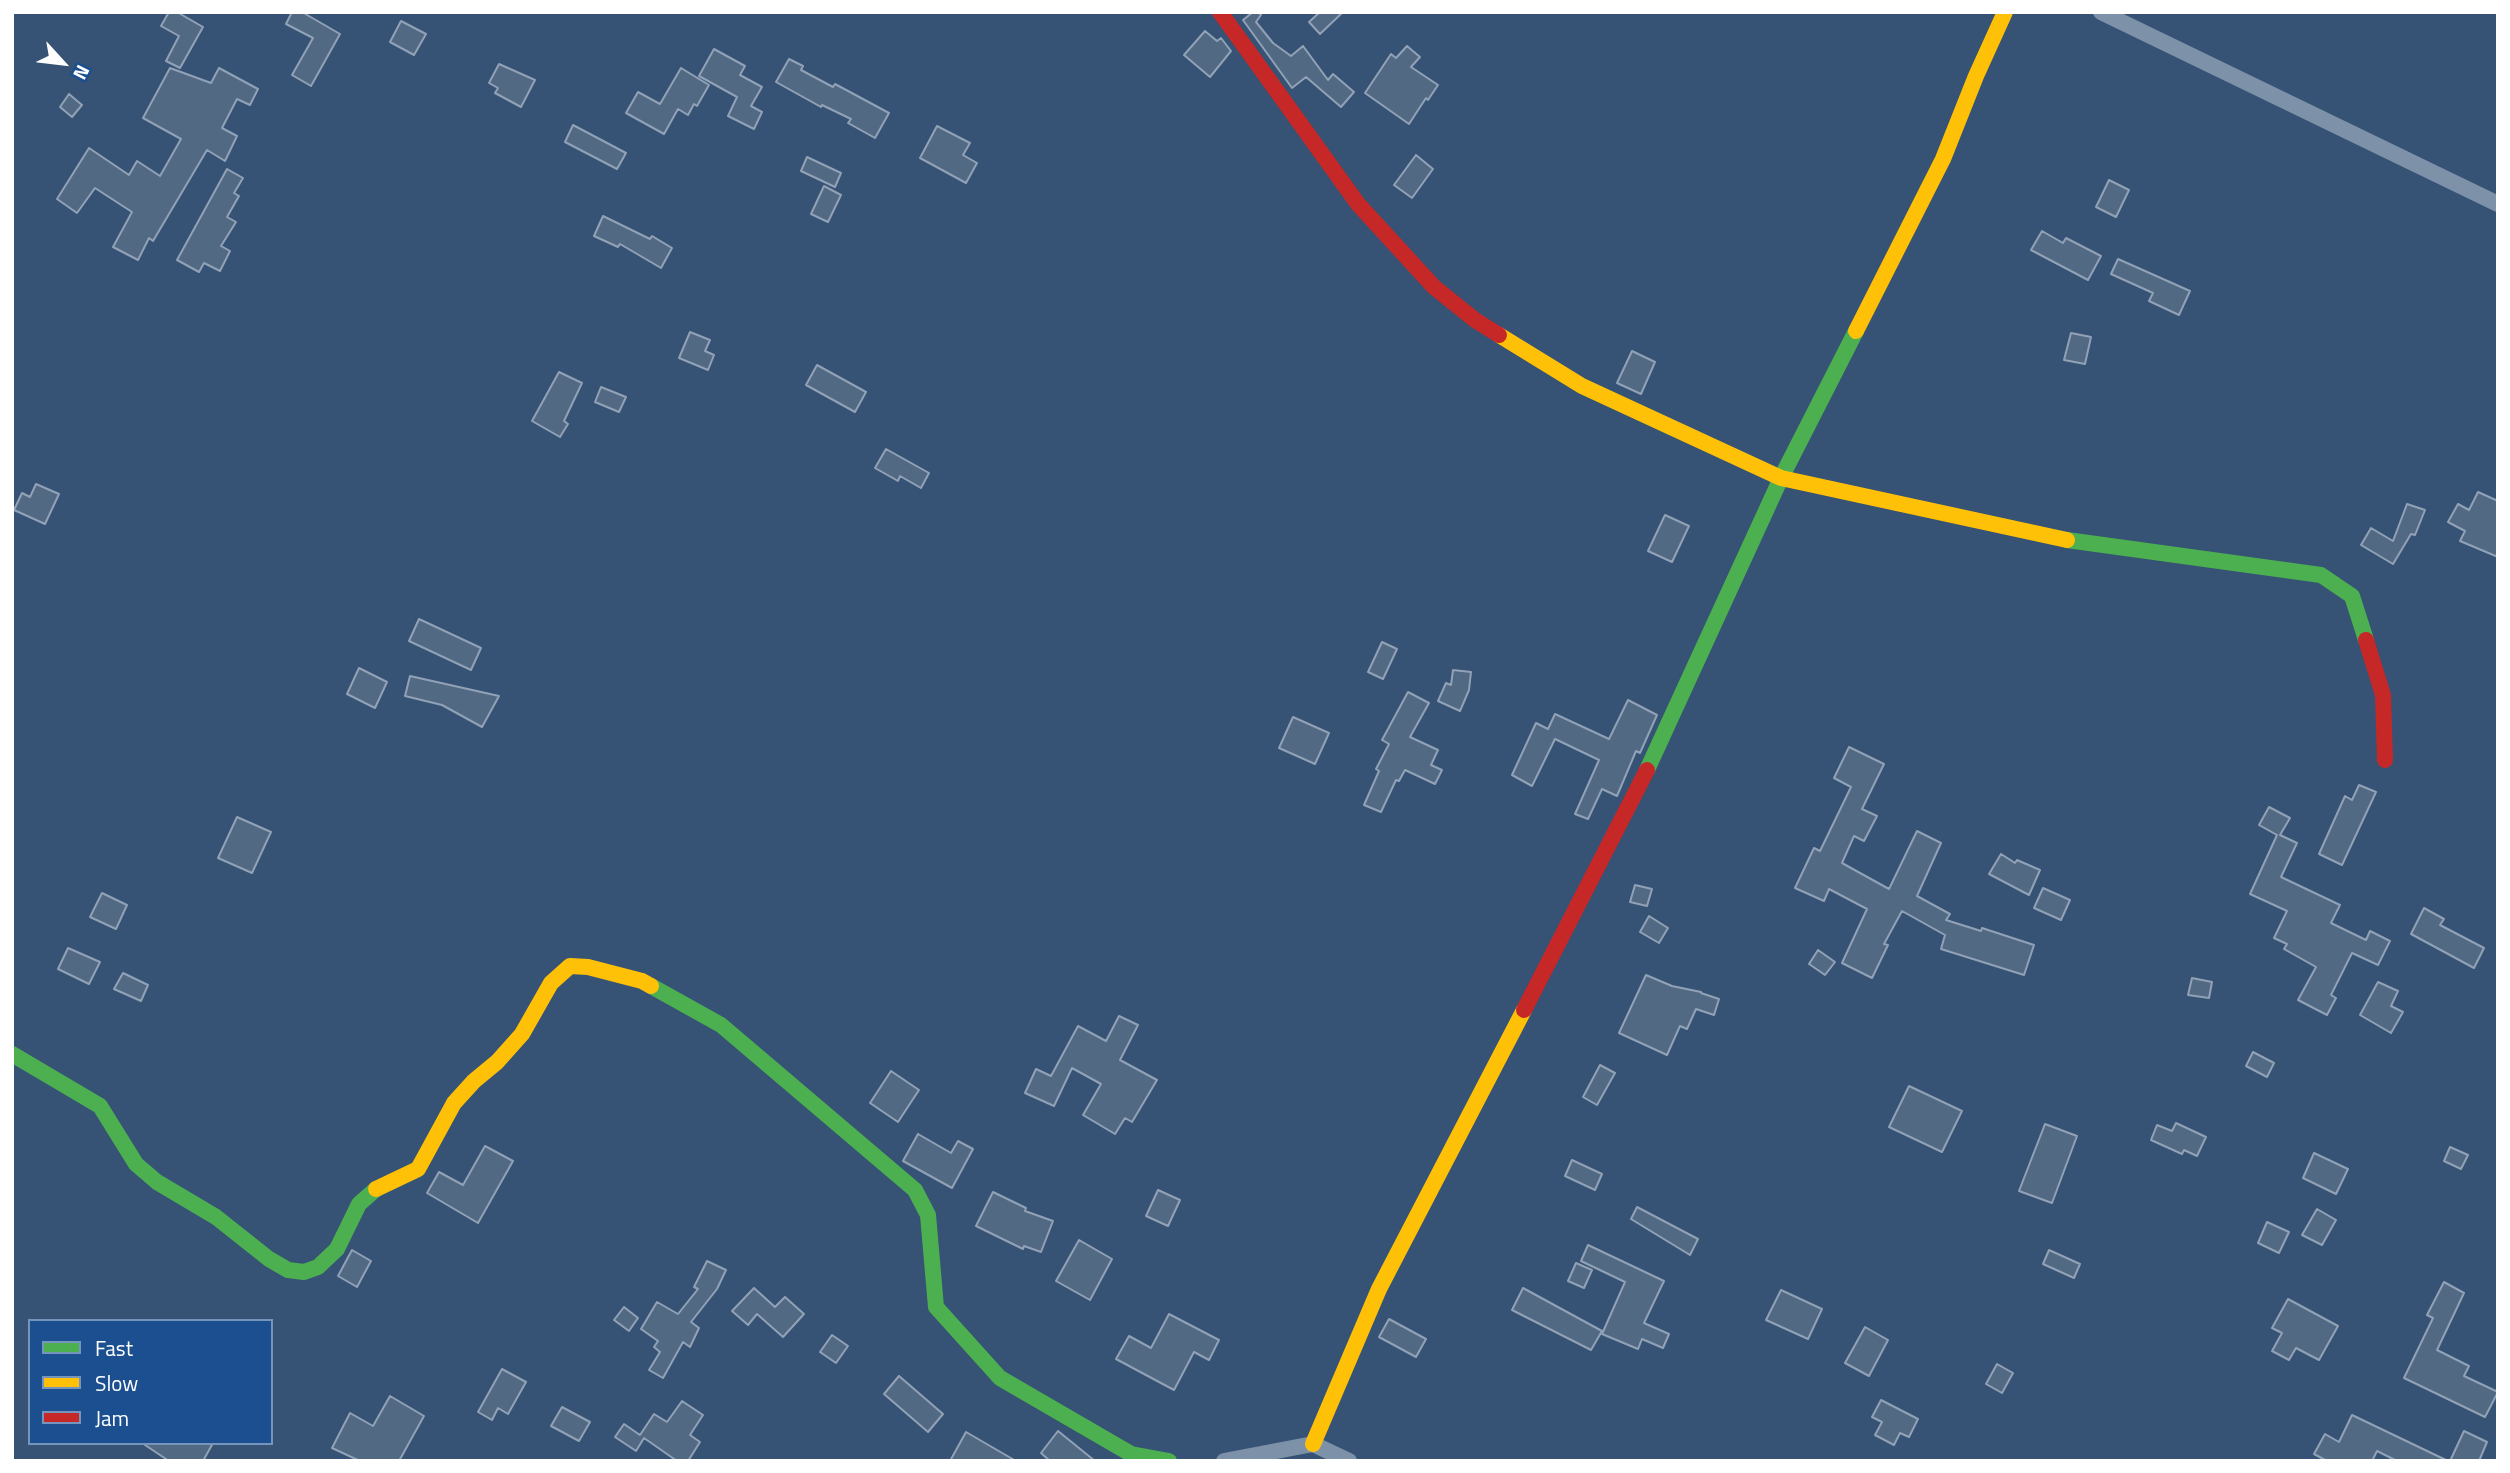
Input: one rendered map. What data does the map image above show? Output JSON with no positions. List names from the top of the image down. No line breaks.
{"legend":["Fast","Slow","Jam"],"north":"bottom right"}
